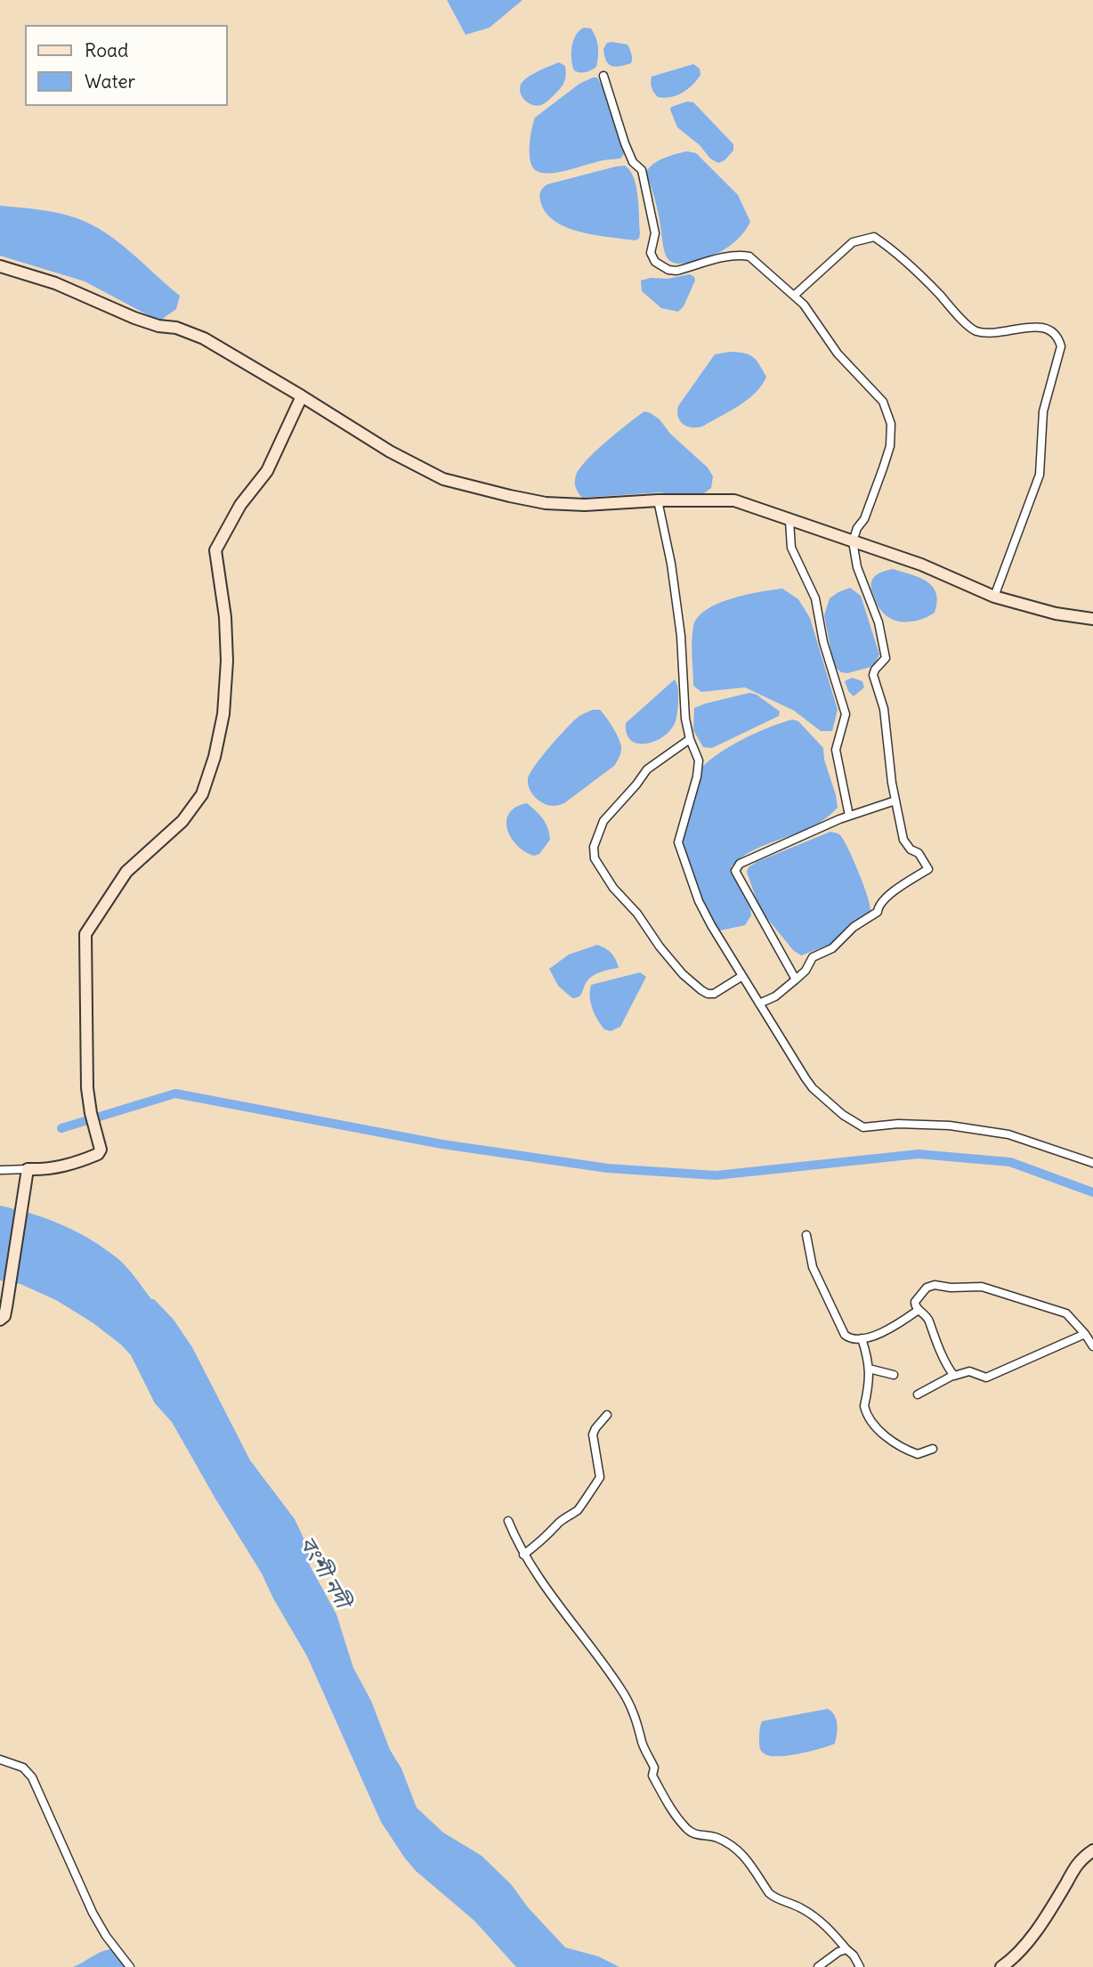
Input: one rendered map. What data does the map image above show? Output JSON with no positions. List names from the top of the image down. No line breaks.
{"water":["বংশী নদী"],"legend":["Road","Water"]}
